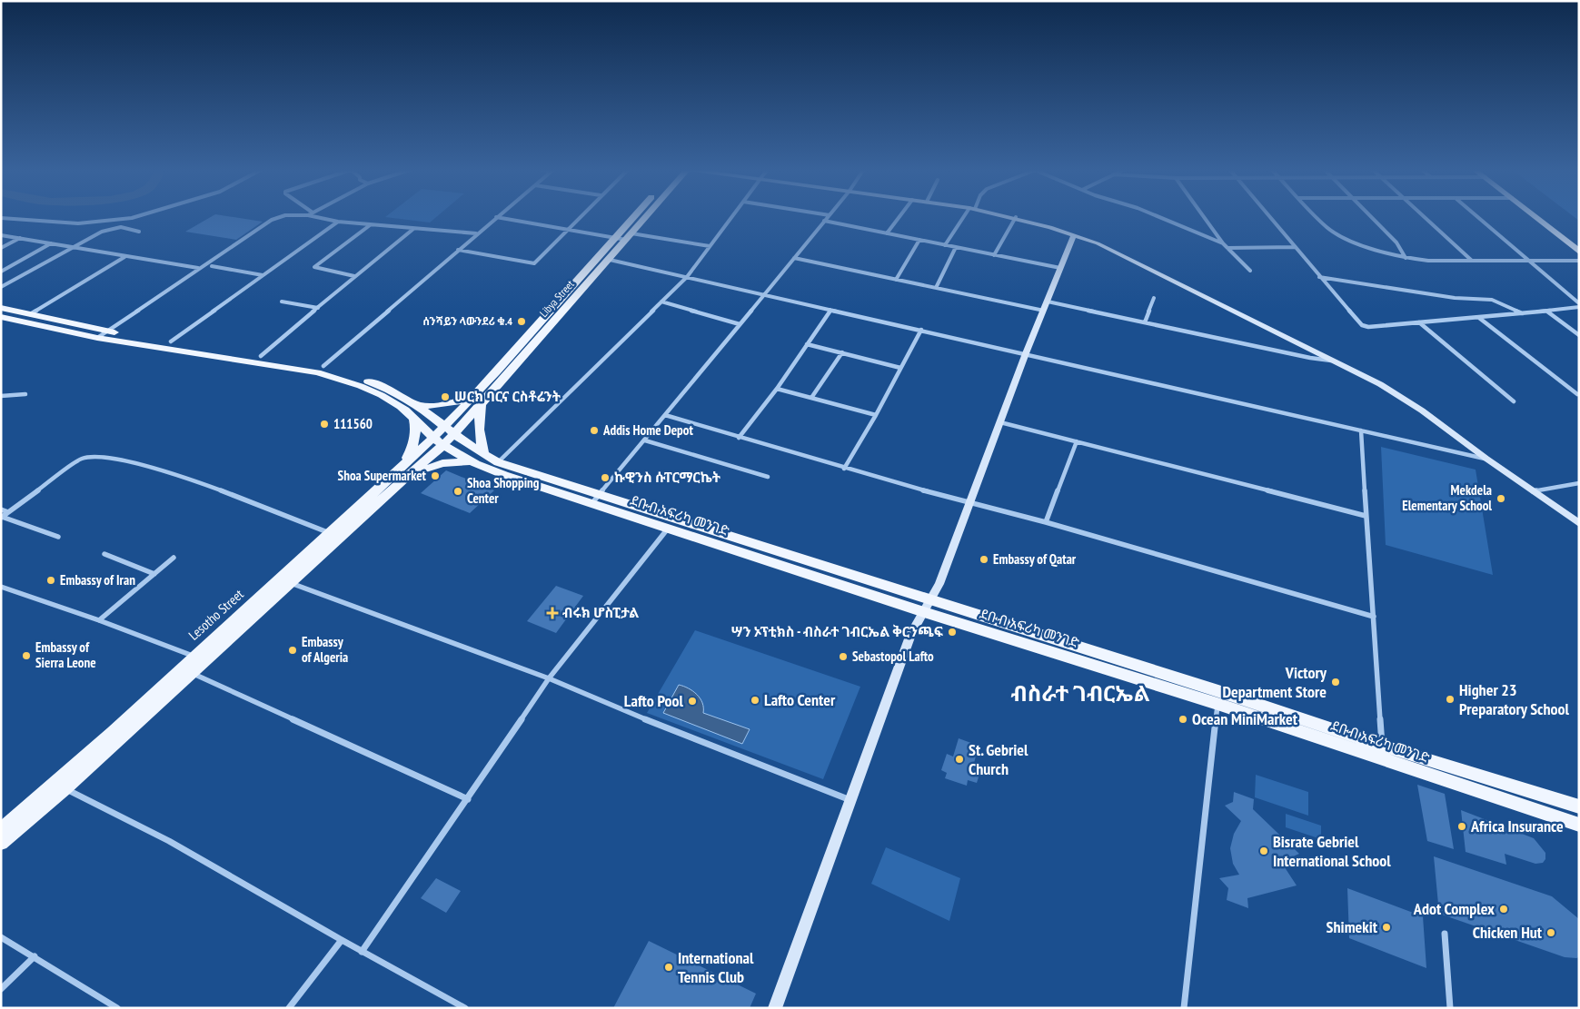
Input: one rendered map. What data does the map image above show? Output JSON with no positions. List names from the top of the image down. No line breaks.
{"streets":{"main road":["Libya Street","ደቡብ አፍሪካ መንገድ","Lesotho Street"]},"crossings":[["Libya Street","ደቡብ አፍሪካ መንገድ"],["Libya Street","Lesotho Street"],["ደቡብ አፍሪካ መንገድ","Lesotho Street"]],"districts":["ብስራተ ገብርኤል"],"places":{"other":["ሰንሻይን ላውንደሪ ቁ.4","ሠርክ ባርና ርስቶሬንት","111560","Addis Home Depot","Shoa Supermarket","ኩዊንስ ሱፐርማርኬት","Shoa Shopping Center","Mekdela Elementary School","Embassy of Qatar","Embassy of Iran","ሣን ኦፕቲክስ - ብስራተ ገብርኤል ቅርንጫፍ","Embassy of Algeria","Embassy of Sierra Leone","Sebastopol Lafto","Victory Department Store","Higher 23 Preparatory School","Lafto Center","Lafto Pool","Ocean MiniMarket","St. Gebriel Church","Africa Insurance","Bisrate Gebriel International School","Adot Complex","Shimekit","Chicken Hut","International Tennis Club"],"health":["ብሩክ ሆስፒታል"]}}
